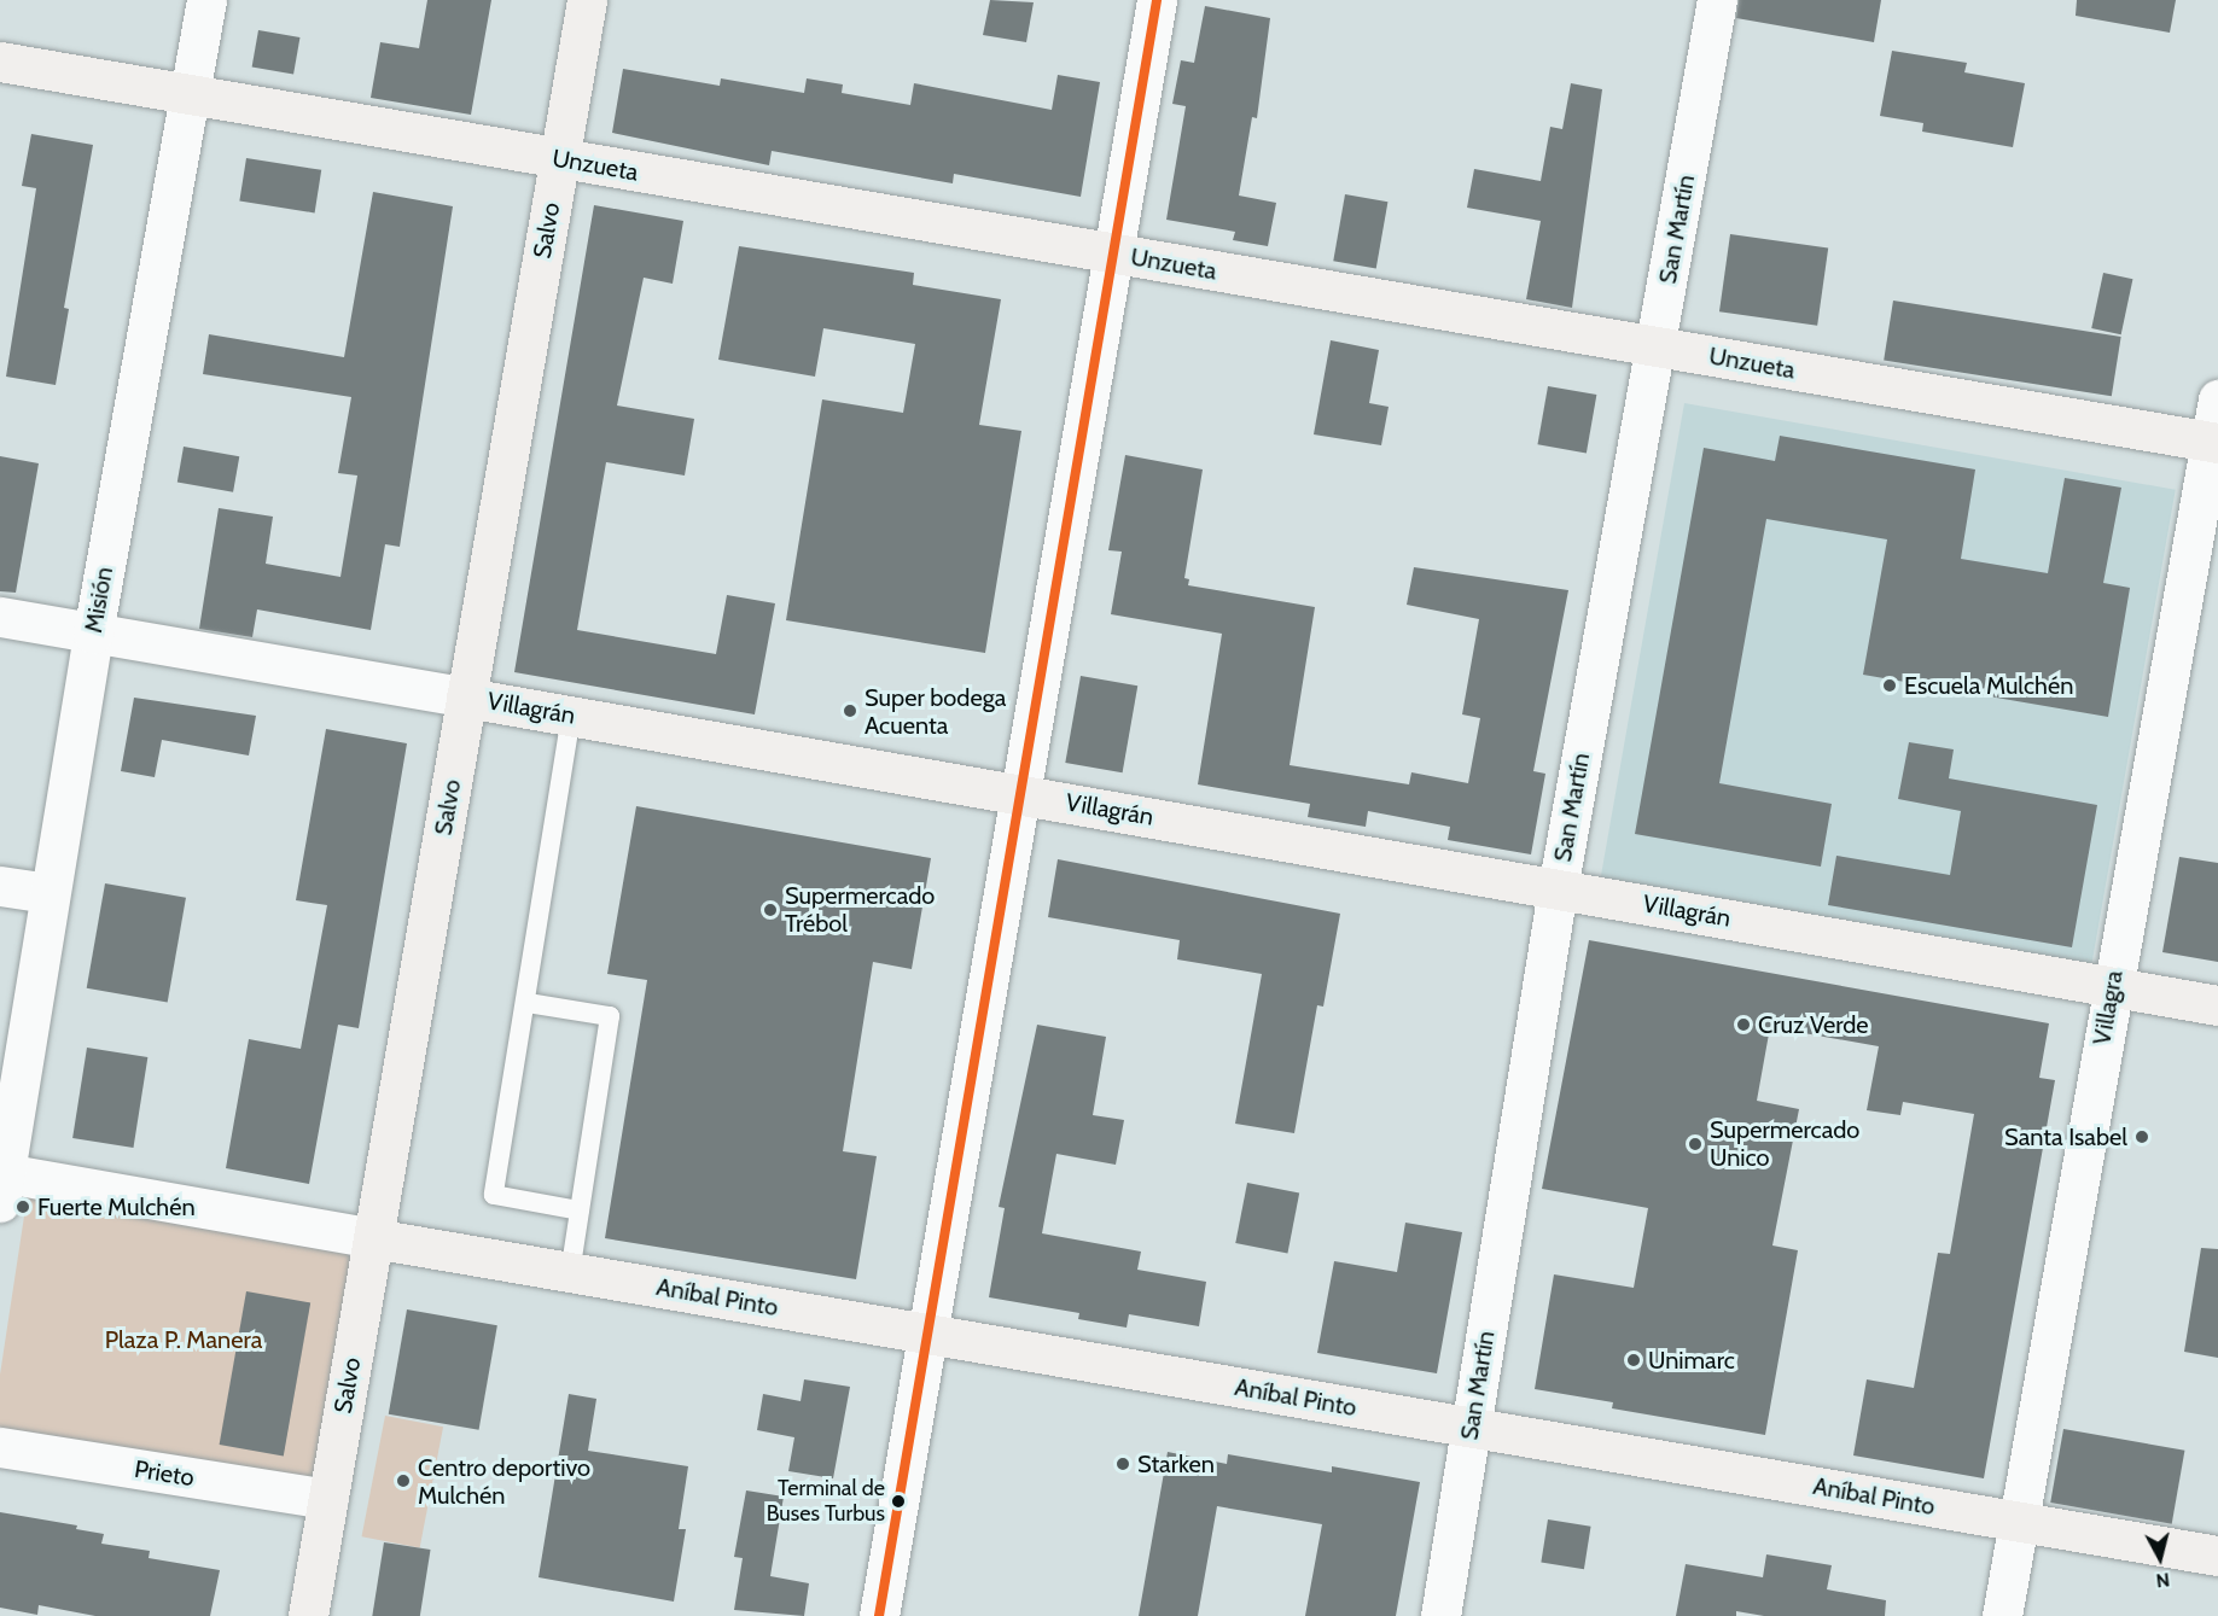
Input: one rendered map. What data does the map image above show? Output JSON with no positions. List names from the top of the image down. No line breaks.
{"streets":{"main road":["Unzueta","Salvo","Villagrán","Aníbal Pinto"],"street":["San Martín","Misión","Villagra","Prieto"]},"crossings":[["Unzueta","San Martín"],["Unzueta","Salvo"],["Unzueta","Misión"],["Unzueta","Villagra"],["San Martín","Villagrán"],["San Martín","Aníbal Pinto"],["Salvo","Villagrán"],["Salvo","Aníbal Pinto"],["Salvo","Prieto"],["Misión","Villagrán"],["Villagrán","Villagra"],["Villagra","Aníbal Pinto"]],"parks":["Plaza P. Manera"],"places":["Escuela Mulchén","Super bodega Acuenta","Supermercado Trébol","Cruz Verde","Santa Isabel","Supermercado Unico","Fuerte Mulchén","Unimarc","Starken","Centro deportivo Mulchén","Terminal de Buses Turbus"],"north":"bottom"}
